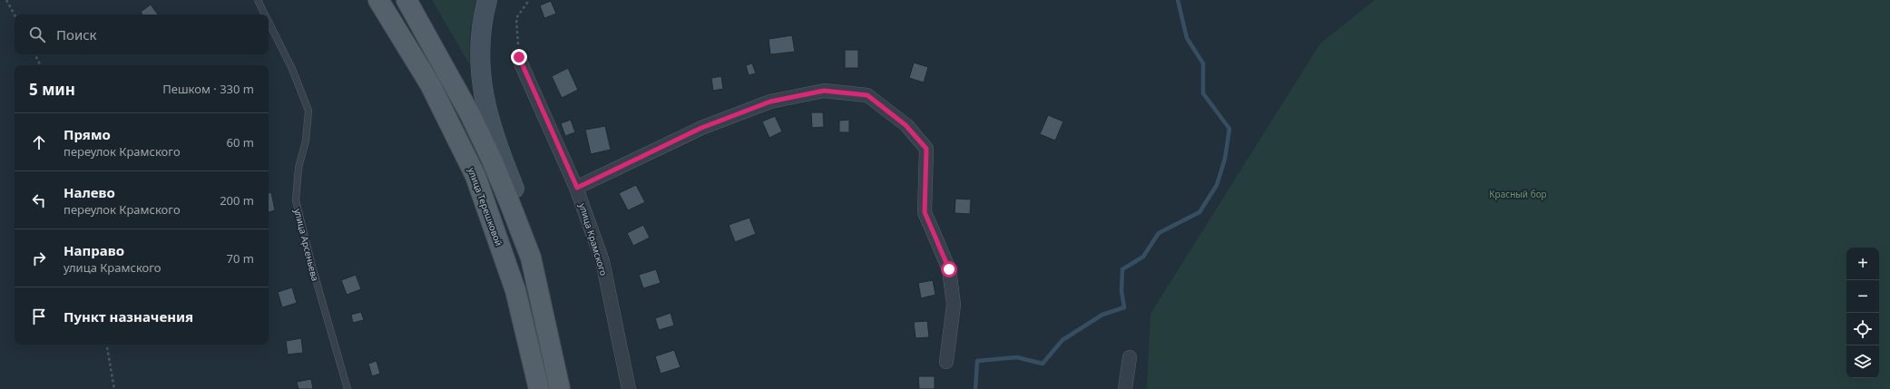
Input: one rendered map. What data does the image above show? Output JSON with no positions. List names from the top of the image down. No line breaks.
{"streets":{"main road":["улица Терешковой"],"street":["улица Крамского"],"lane":["улица Арсеньева"]},"parks":["Красный бор"],"page":{"search":"Поиск","heading":["5 мин","Пешком · 330 m"],"list":[["Прямо","переулок Крамского","60 m"],["Налево","переулок Крамского","200 m"],["Направо","улица Крамского","70 m"],"Пункт назначения"],"map_buttons":["+","−"]}}
